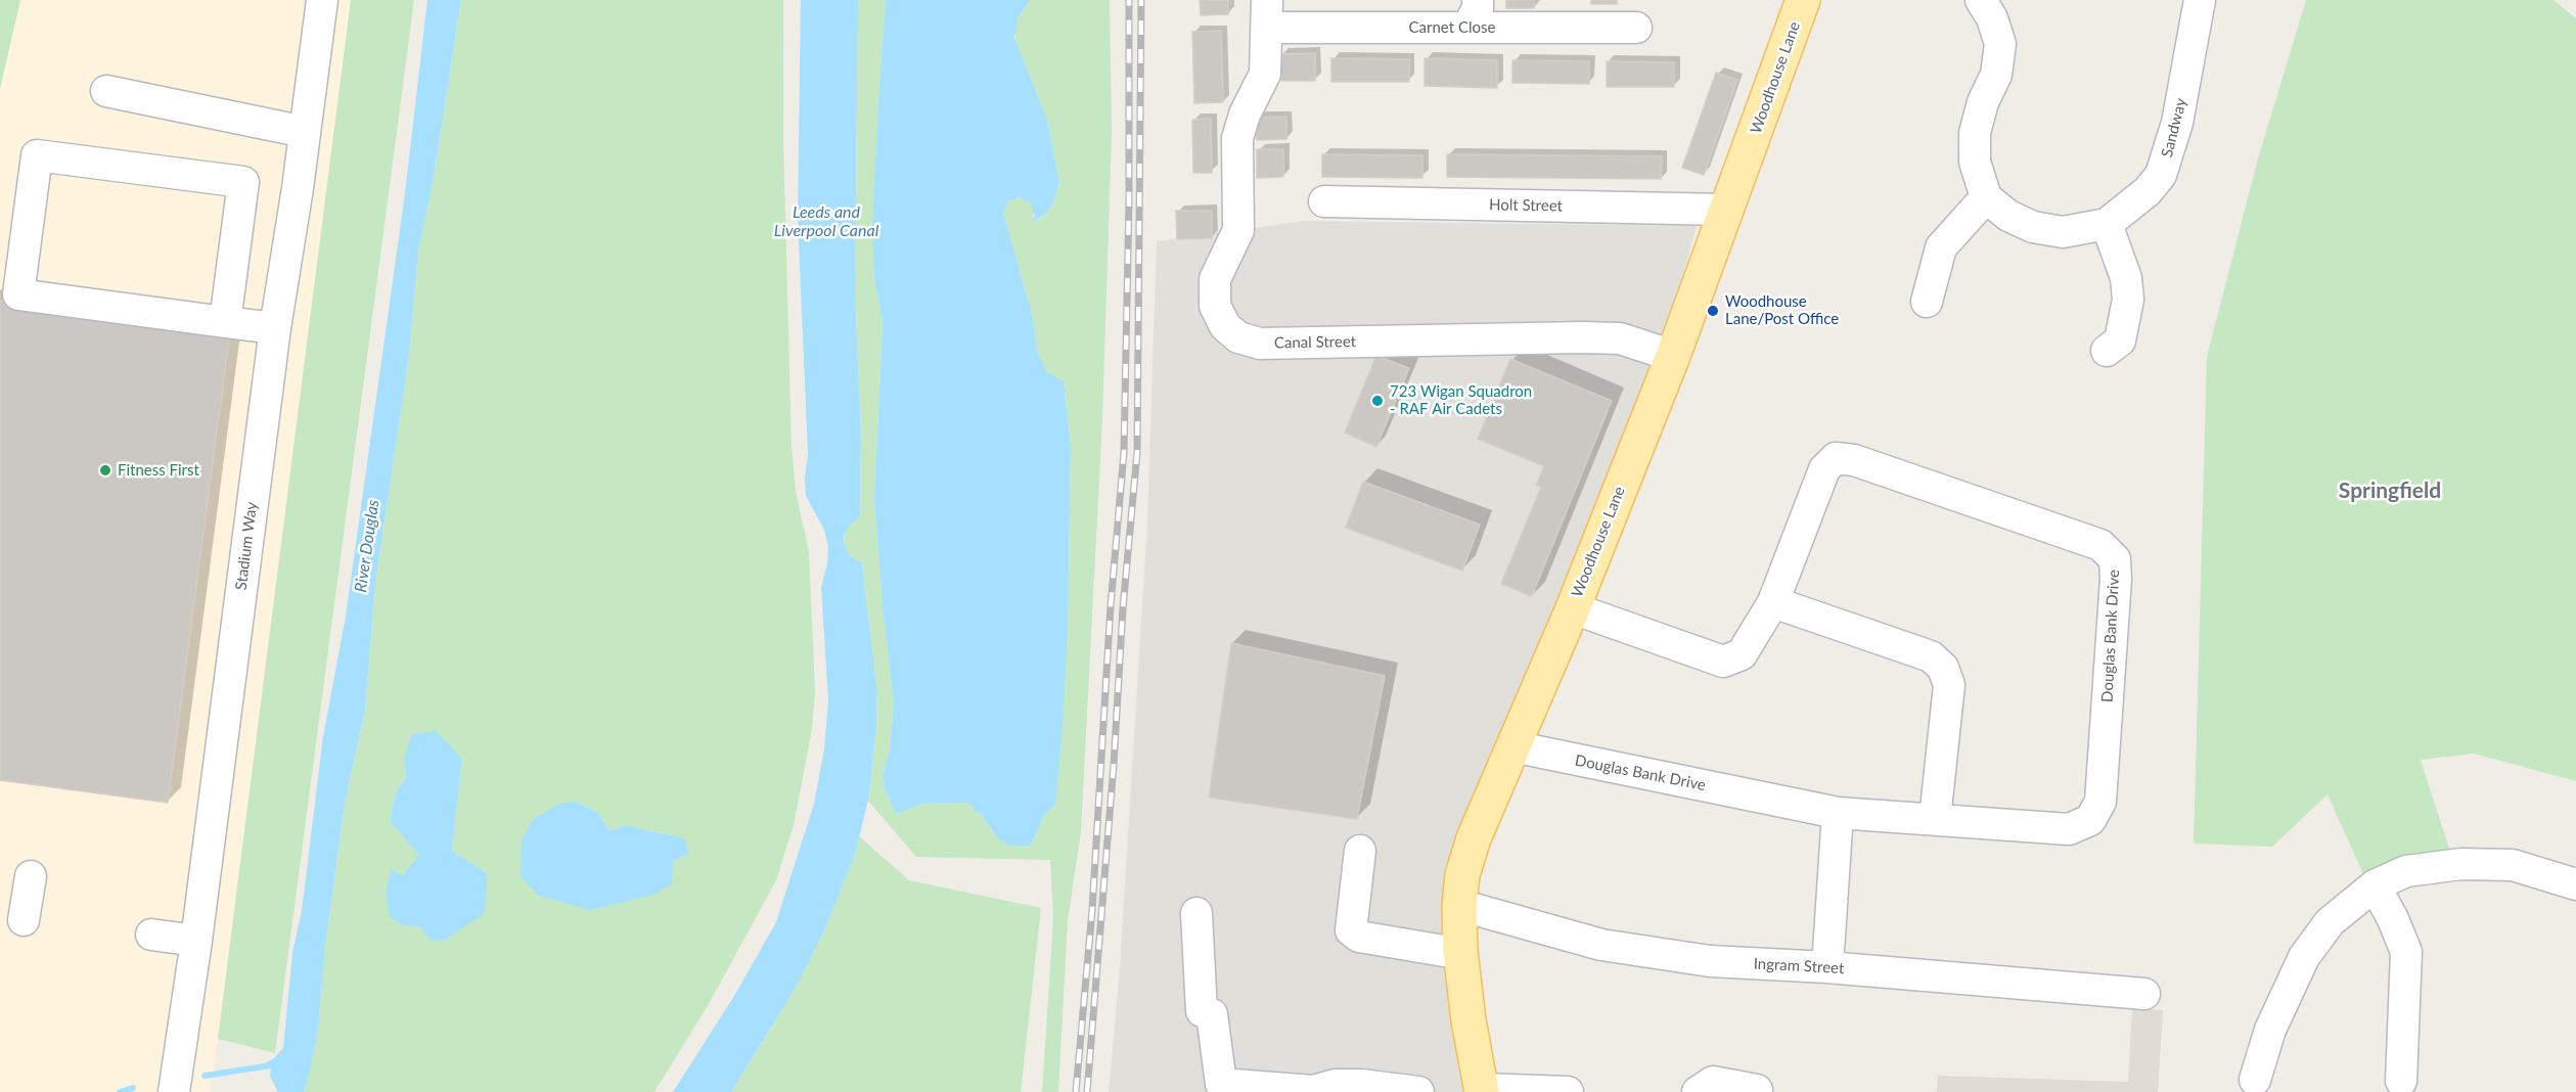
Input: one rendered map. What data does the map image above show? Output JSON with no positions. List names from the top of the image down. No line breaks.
{"streets":{"main road":["Woodhouse Lane"],"street":["Carnet Close","Sandway","Holt Street","Canal Street","Stadium Way","Douglas Bank Drive","Ingram Street"]},"crossings":[["Carnet Close","Canal Street"],["Woodhouse Lane","Holt Street"],["Woodhouse Lane","Canal Street"],["Woodhouse Lane","Douglas Bank Drive"],["Woodhouse Lane","Ingram Street"]],"districts":["Springfield"],"water":["Leeds and Liverpool Canal","River Douglas"],"places":["Woodhouse Lane/Post Office","723 Wigan Squadron - RAF Air Cadets","Fitness First"]}
